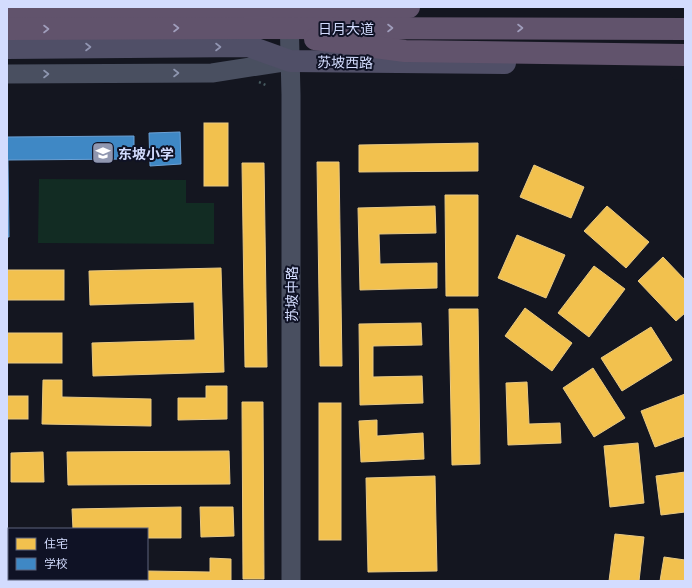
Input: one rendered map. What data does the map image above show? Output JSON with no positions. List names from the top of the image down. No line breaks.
{"streets":{"highway":["日月大道"],"main road":["苏坡西路"],"street":["苏坡中路"]},"crossings":[["苏坡西路","苏坡中路"]],"one_way":["苏坡西路"],"places":{"school or university":["东坡小学"]},"legend":["住宅","学校"]}
